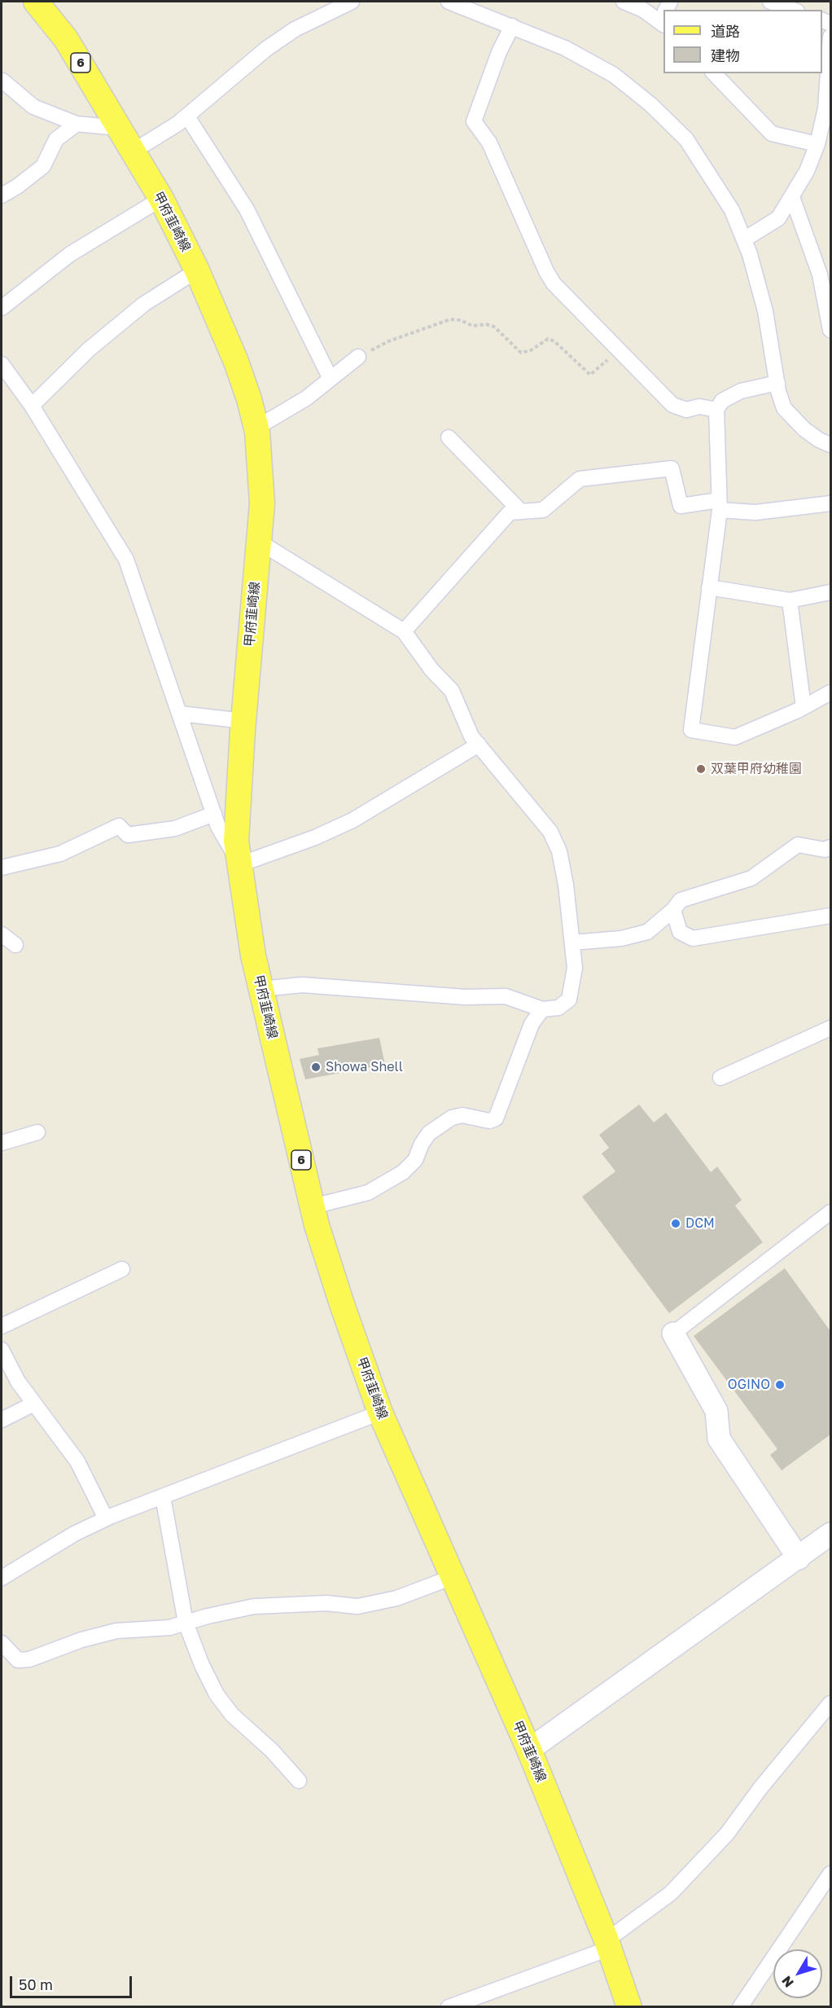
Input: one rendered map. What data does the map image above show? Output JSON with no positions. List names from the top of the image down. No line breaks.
{"streets":{"main road":["6","甲府韮崎線"]},"places":["双葉甲府幼稚園","Showa Shell","DCM","OGINO"],"legend":["道路","建物"],"scale_bar":"50 m","north":"bottom left"}
